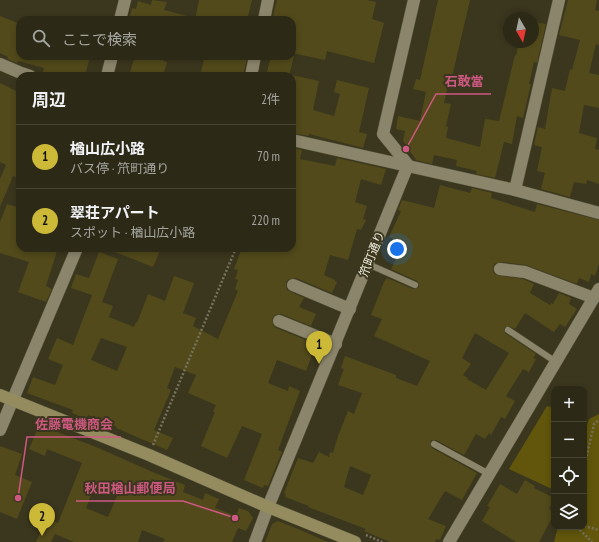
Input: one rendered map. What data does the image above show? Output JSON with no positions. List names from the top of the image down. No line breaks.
{"streets":{"street":["笊町通り"]},"places":["石敢當","佐藤電機商会","秋田楢山郵便局"],"north":"bottom","page":{"search":"ここで検索","heading":["周辺","2件"],"list":[{"mark":"1","name":"楢山広小路","note":"バス停 · 笊町通り","value":"70 m"},{"mark":"2","name":"翠荘アパート","note":"スポット · 楢山広小路","value":"220 m"}],"pins":["1","2"],"map_buttons":["+","−"]}}
